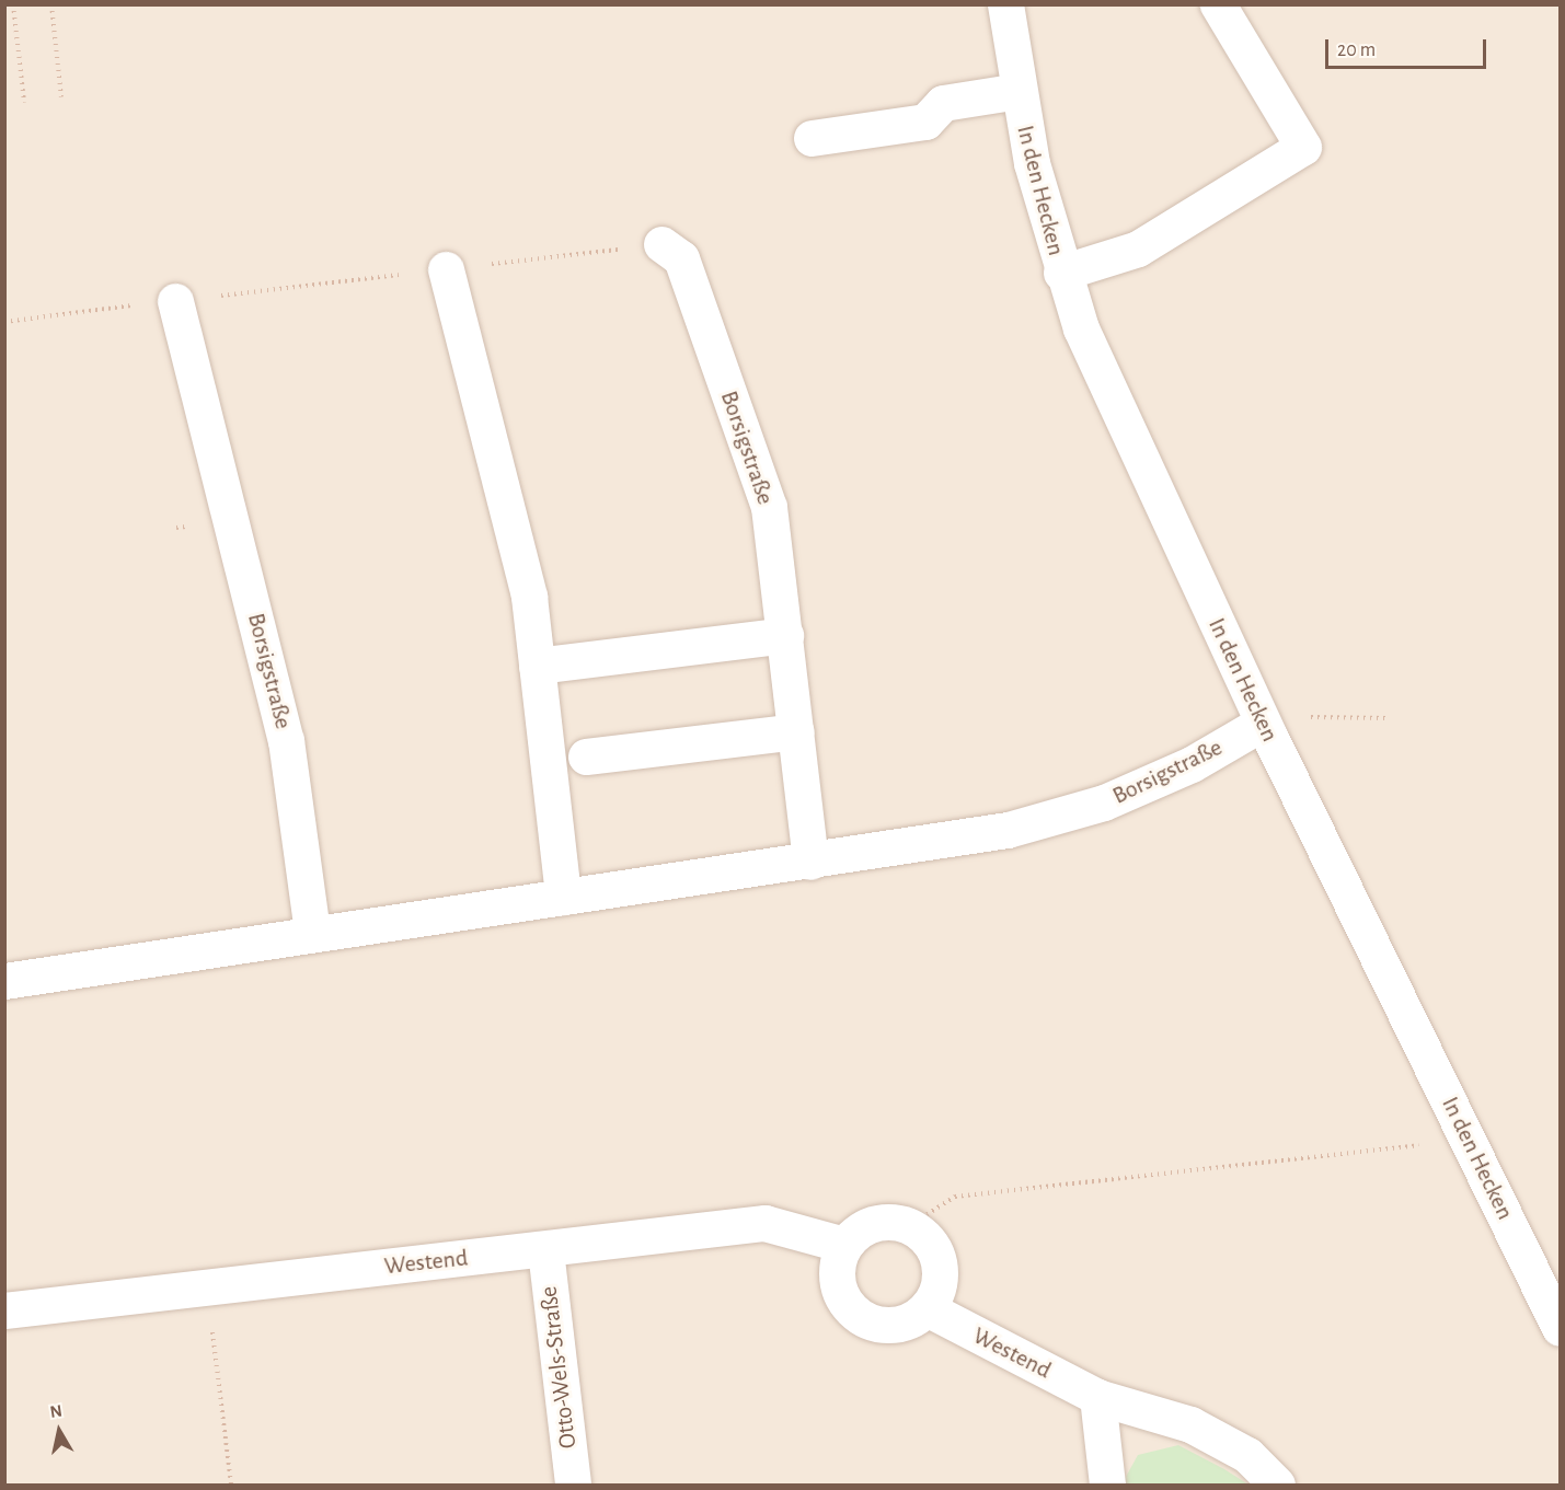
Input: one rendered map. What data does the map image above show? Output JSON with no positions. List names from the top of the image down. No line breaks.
{"streets":{"street":["In den Hecken","Borsigstraße","Westend","Otto-Wels-Straße"]},"crossings":[["In den Hecken","Borsigstraße"],["Westend","Otto-Wels-Straße"]],"scale_bar":"20 m","north":"top"}
